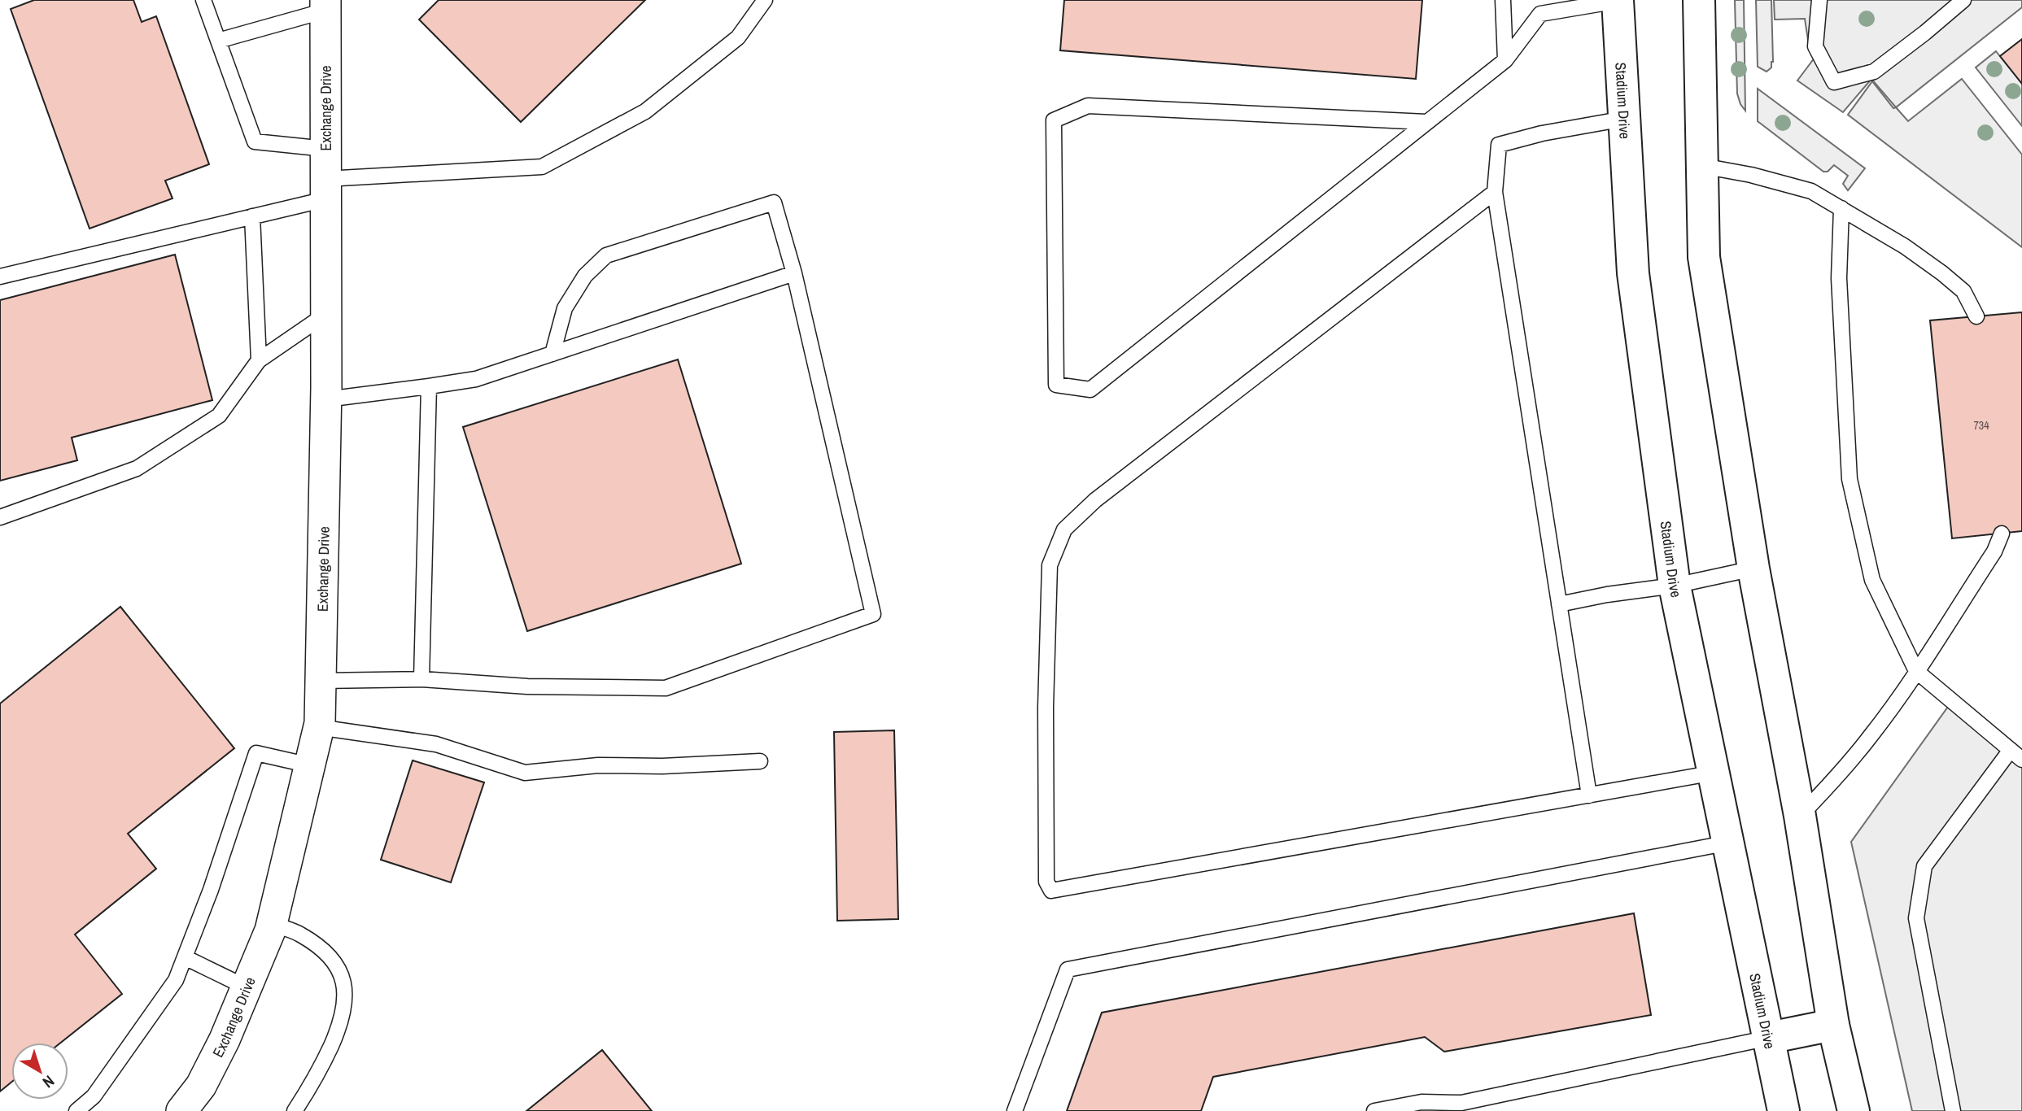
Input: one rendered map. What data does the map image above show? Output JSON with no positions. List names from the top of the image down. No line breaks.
{"streets":{"main road":["Stadium Drive"],"street":["Exchange Drive"]},"house_numbers":["734"],"north":"bottom right"}
